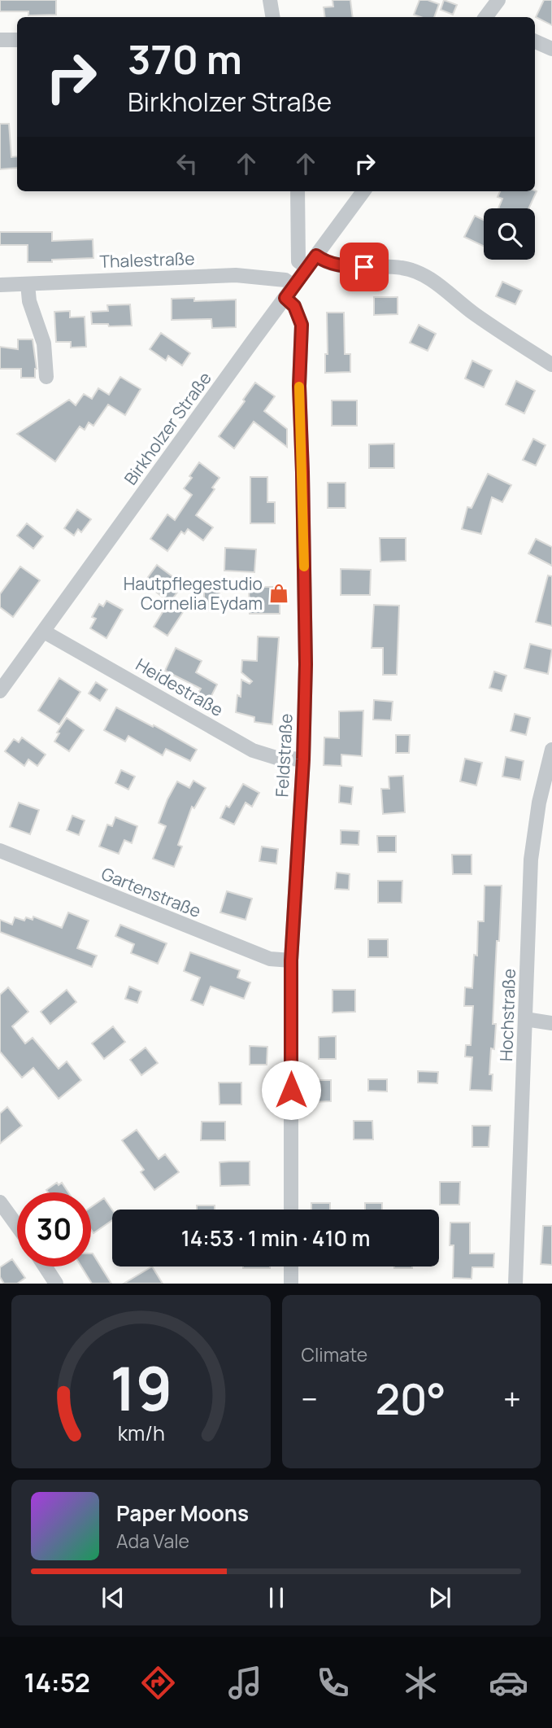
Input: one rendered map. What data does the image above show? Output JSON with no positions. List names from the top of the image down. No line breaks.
{"streets":{"street":["Thalestraße","Birkholzer Straße","Heidestraße","Feldstraße","Gartenstraße","Hochstraße"]},"crossings":[["Thalestraße","Birkholzer Straße"],["Birkholzer Straße","Heidestraße"],["Birkholzer Straße","Feldstraße"],["Heidestraße","Feldstraße"],["Feldstraße","Gartenstraße"]],"places":{"shop":["Hautpflegestudio Cornelia Eydam"]},"page":{"turn":["370 m","Birkholzer Straße"],"limit":"30","trip":"14:53 · 1 min · 410 m","tile":"Climate","heat":["−","20°","+"],"song":["Paper Moons","Ada Vale"],"tabs":"14:52","gauge":["19","km/h"]}}
